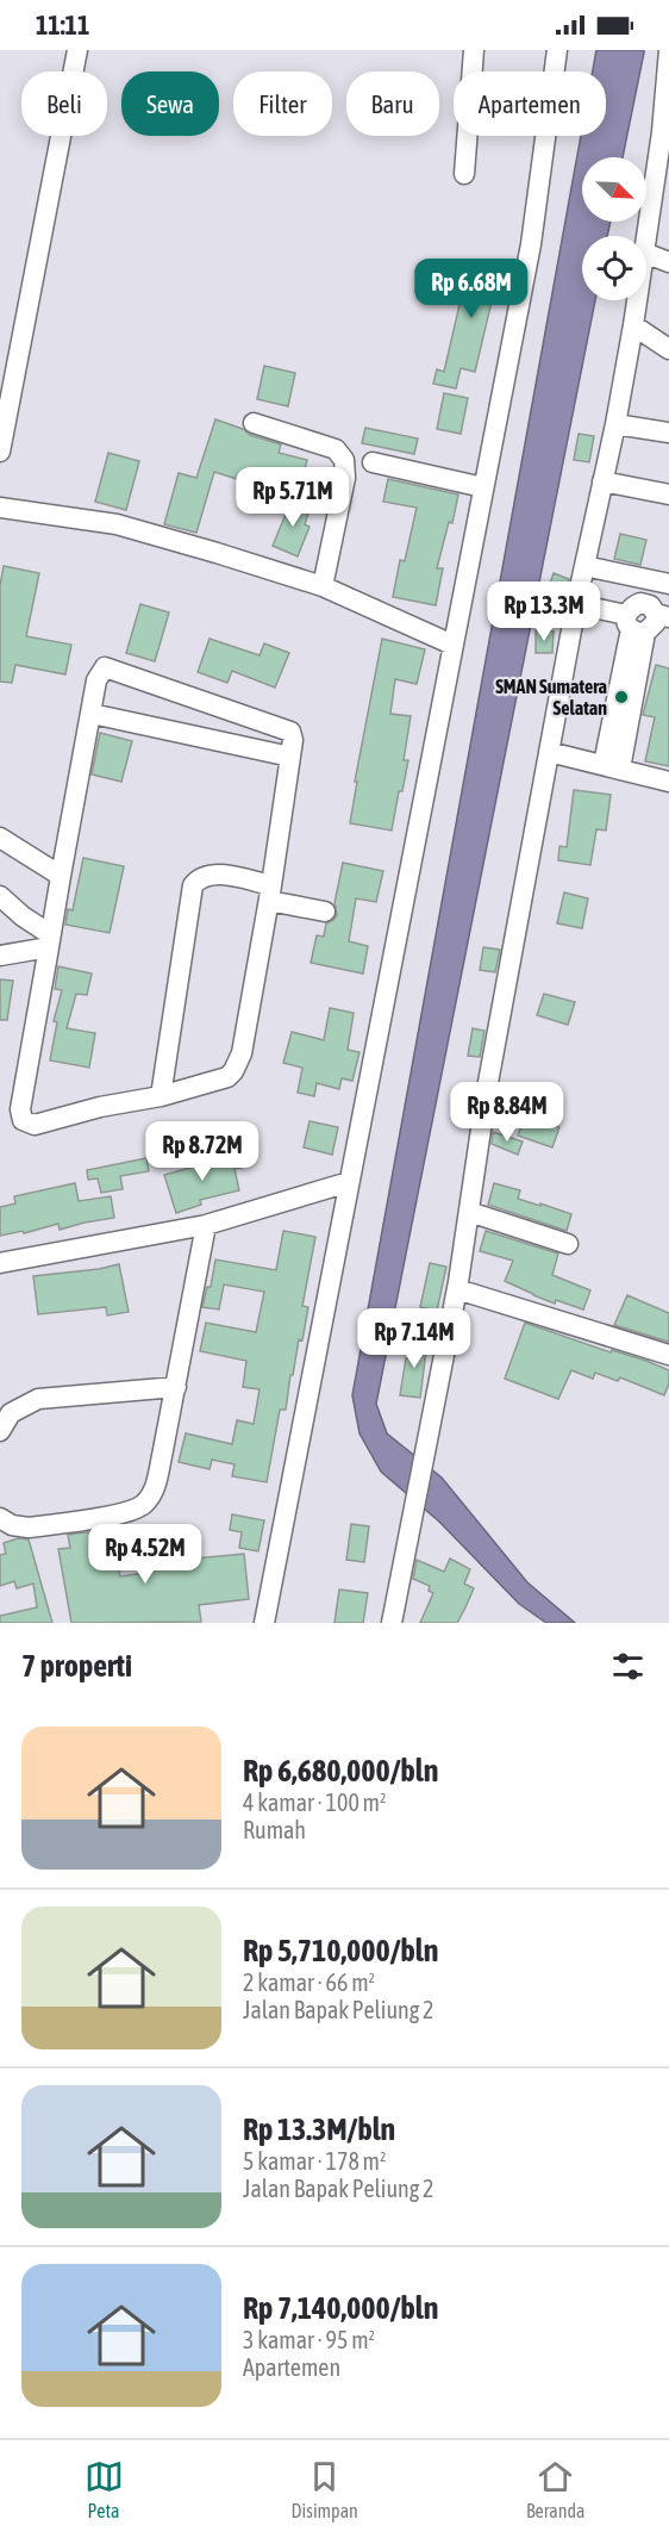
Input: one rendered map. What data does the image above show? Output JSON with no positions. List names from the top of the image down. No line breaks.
{"places":["SMAN Sumatera Selatan"],"north":"bottom right","page":{"status":"11:11","chip":["Beli","Sewa","Filter","Baru","Apartemen"],"price":["Rp 6.68M","Rp 5.71M","Rp 13.3M","Rp 8.84M","Rp 8.72M","Rp 7.14M","Rp 4.52M"],"heading":"7 properti","list":[{"name":"Rp 6,680,000/bln","note":"4 kamar · 100 m² · Rumah"},{"name":"Rp 5,710,000/bln","note":"2 kamar · 66 m² · Jalan Bapak Peliung 2"},{"name":"Rp 13.3M/bln","note":"5 kamar · 178 m² · Jalan Bapak Peliung 2"},{"name":"Rp 7,140,000/bln","note":"3 kamar · 95 m² · Apartemen"}],"tabs":["Peta","Disimpan","Beranda"]}}
